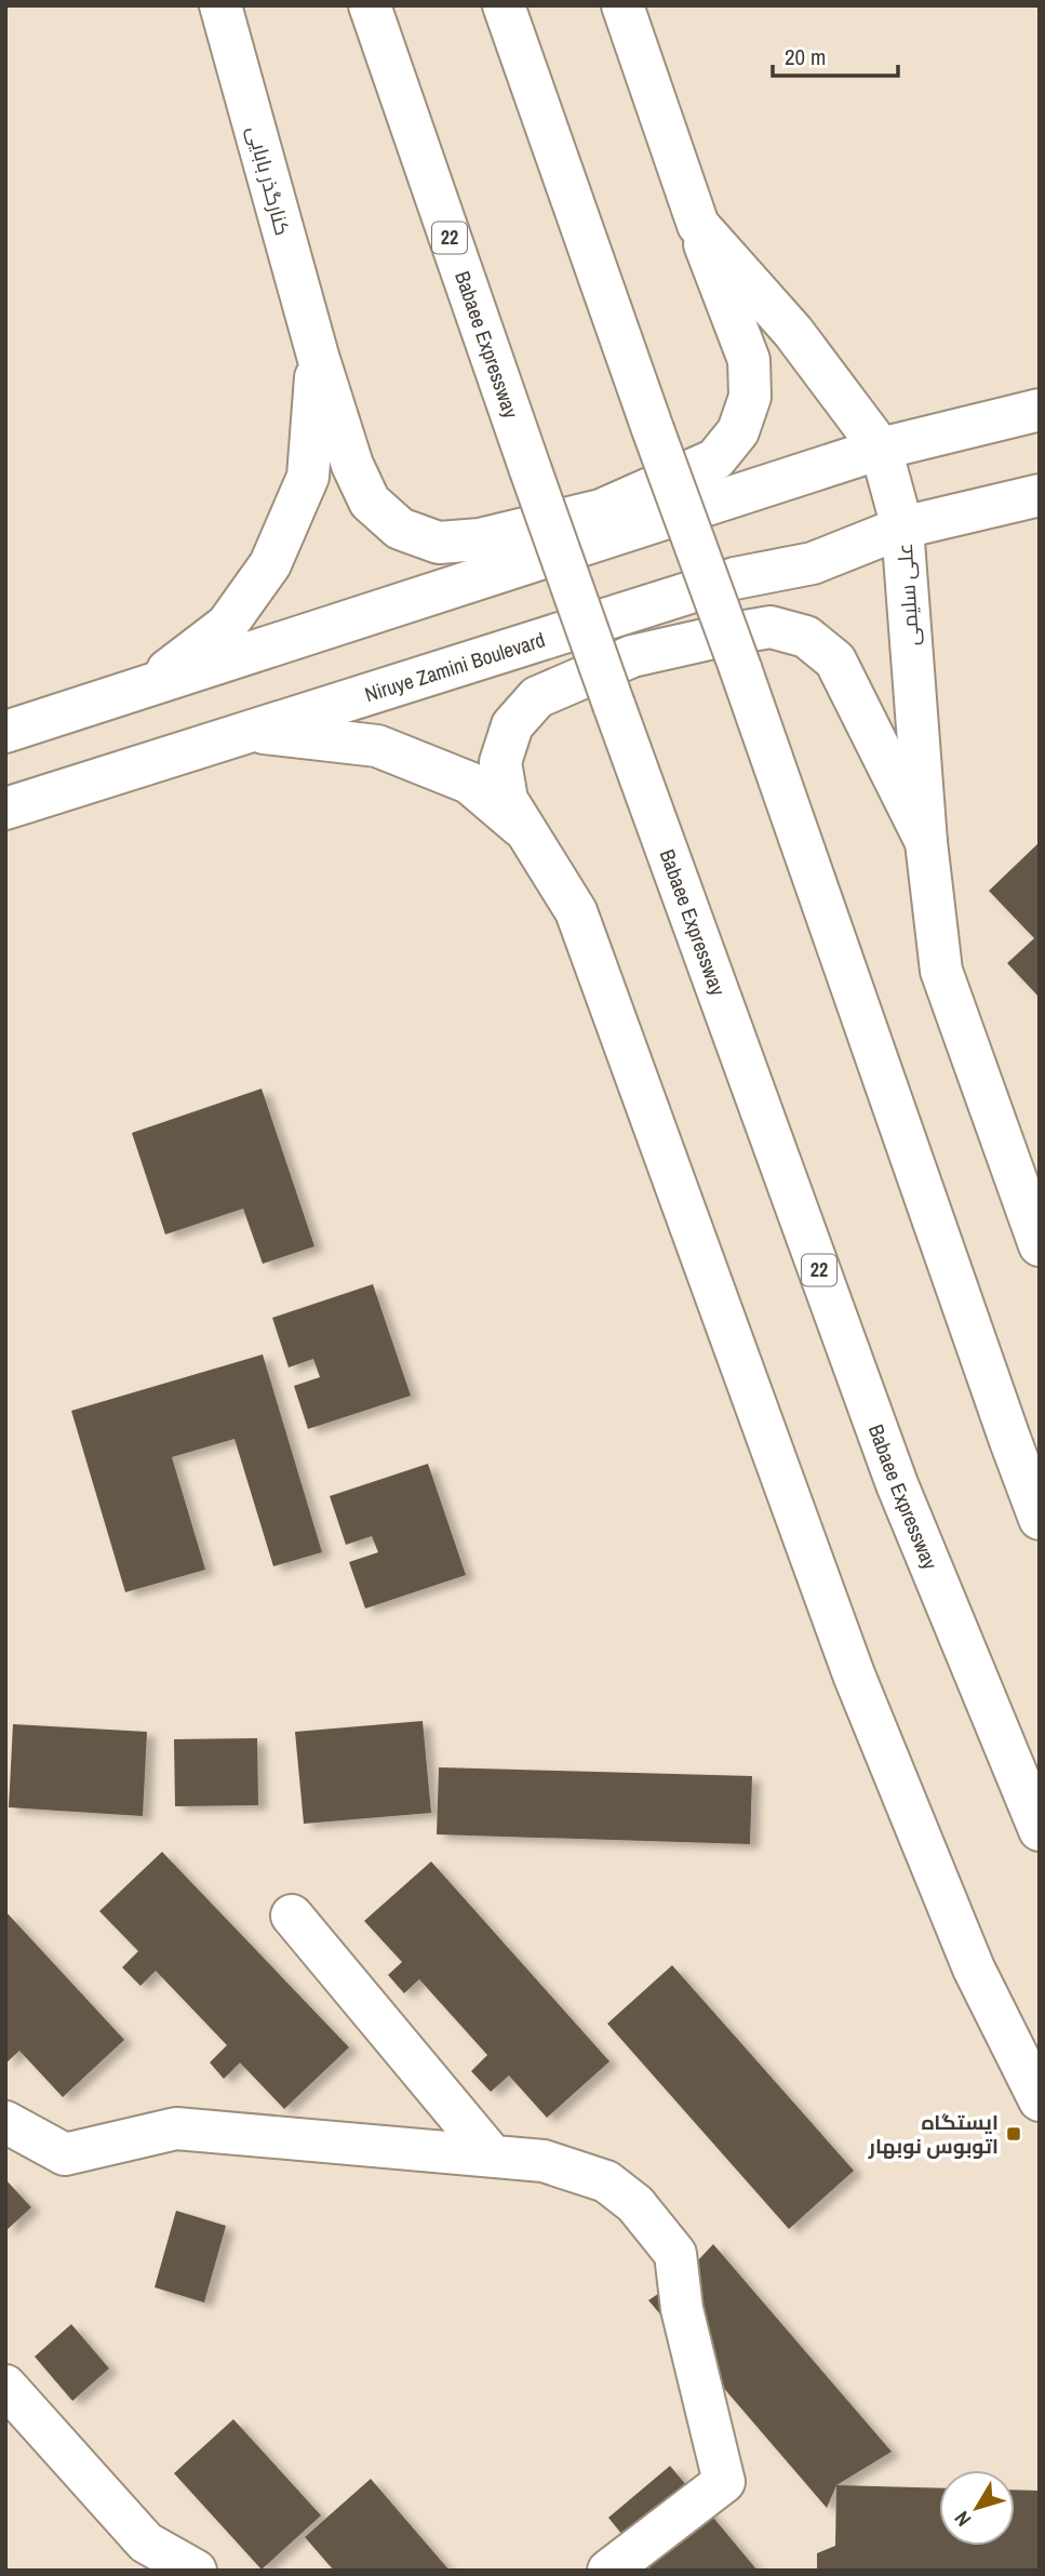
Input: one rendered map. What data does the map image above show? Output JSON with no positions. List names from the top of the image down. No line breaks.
{"streets":{"main road":["کنارگذر بابایی","22","Babaee Expressway","علی سلیمی","Niruye Zamini Boulevard"]},"crossings":[["کنارگذر بابایی","علی سلیمی"],["علی سلیمی","Niruye Zamini Boulevard"]],"places":{"transit":["ایستگاه اتوبوس نوبهار"]},"scale_bar":"20 m","north":"bottom left"}
